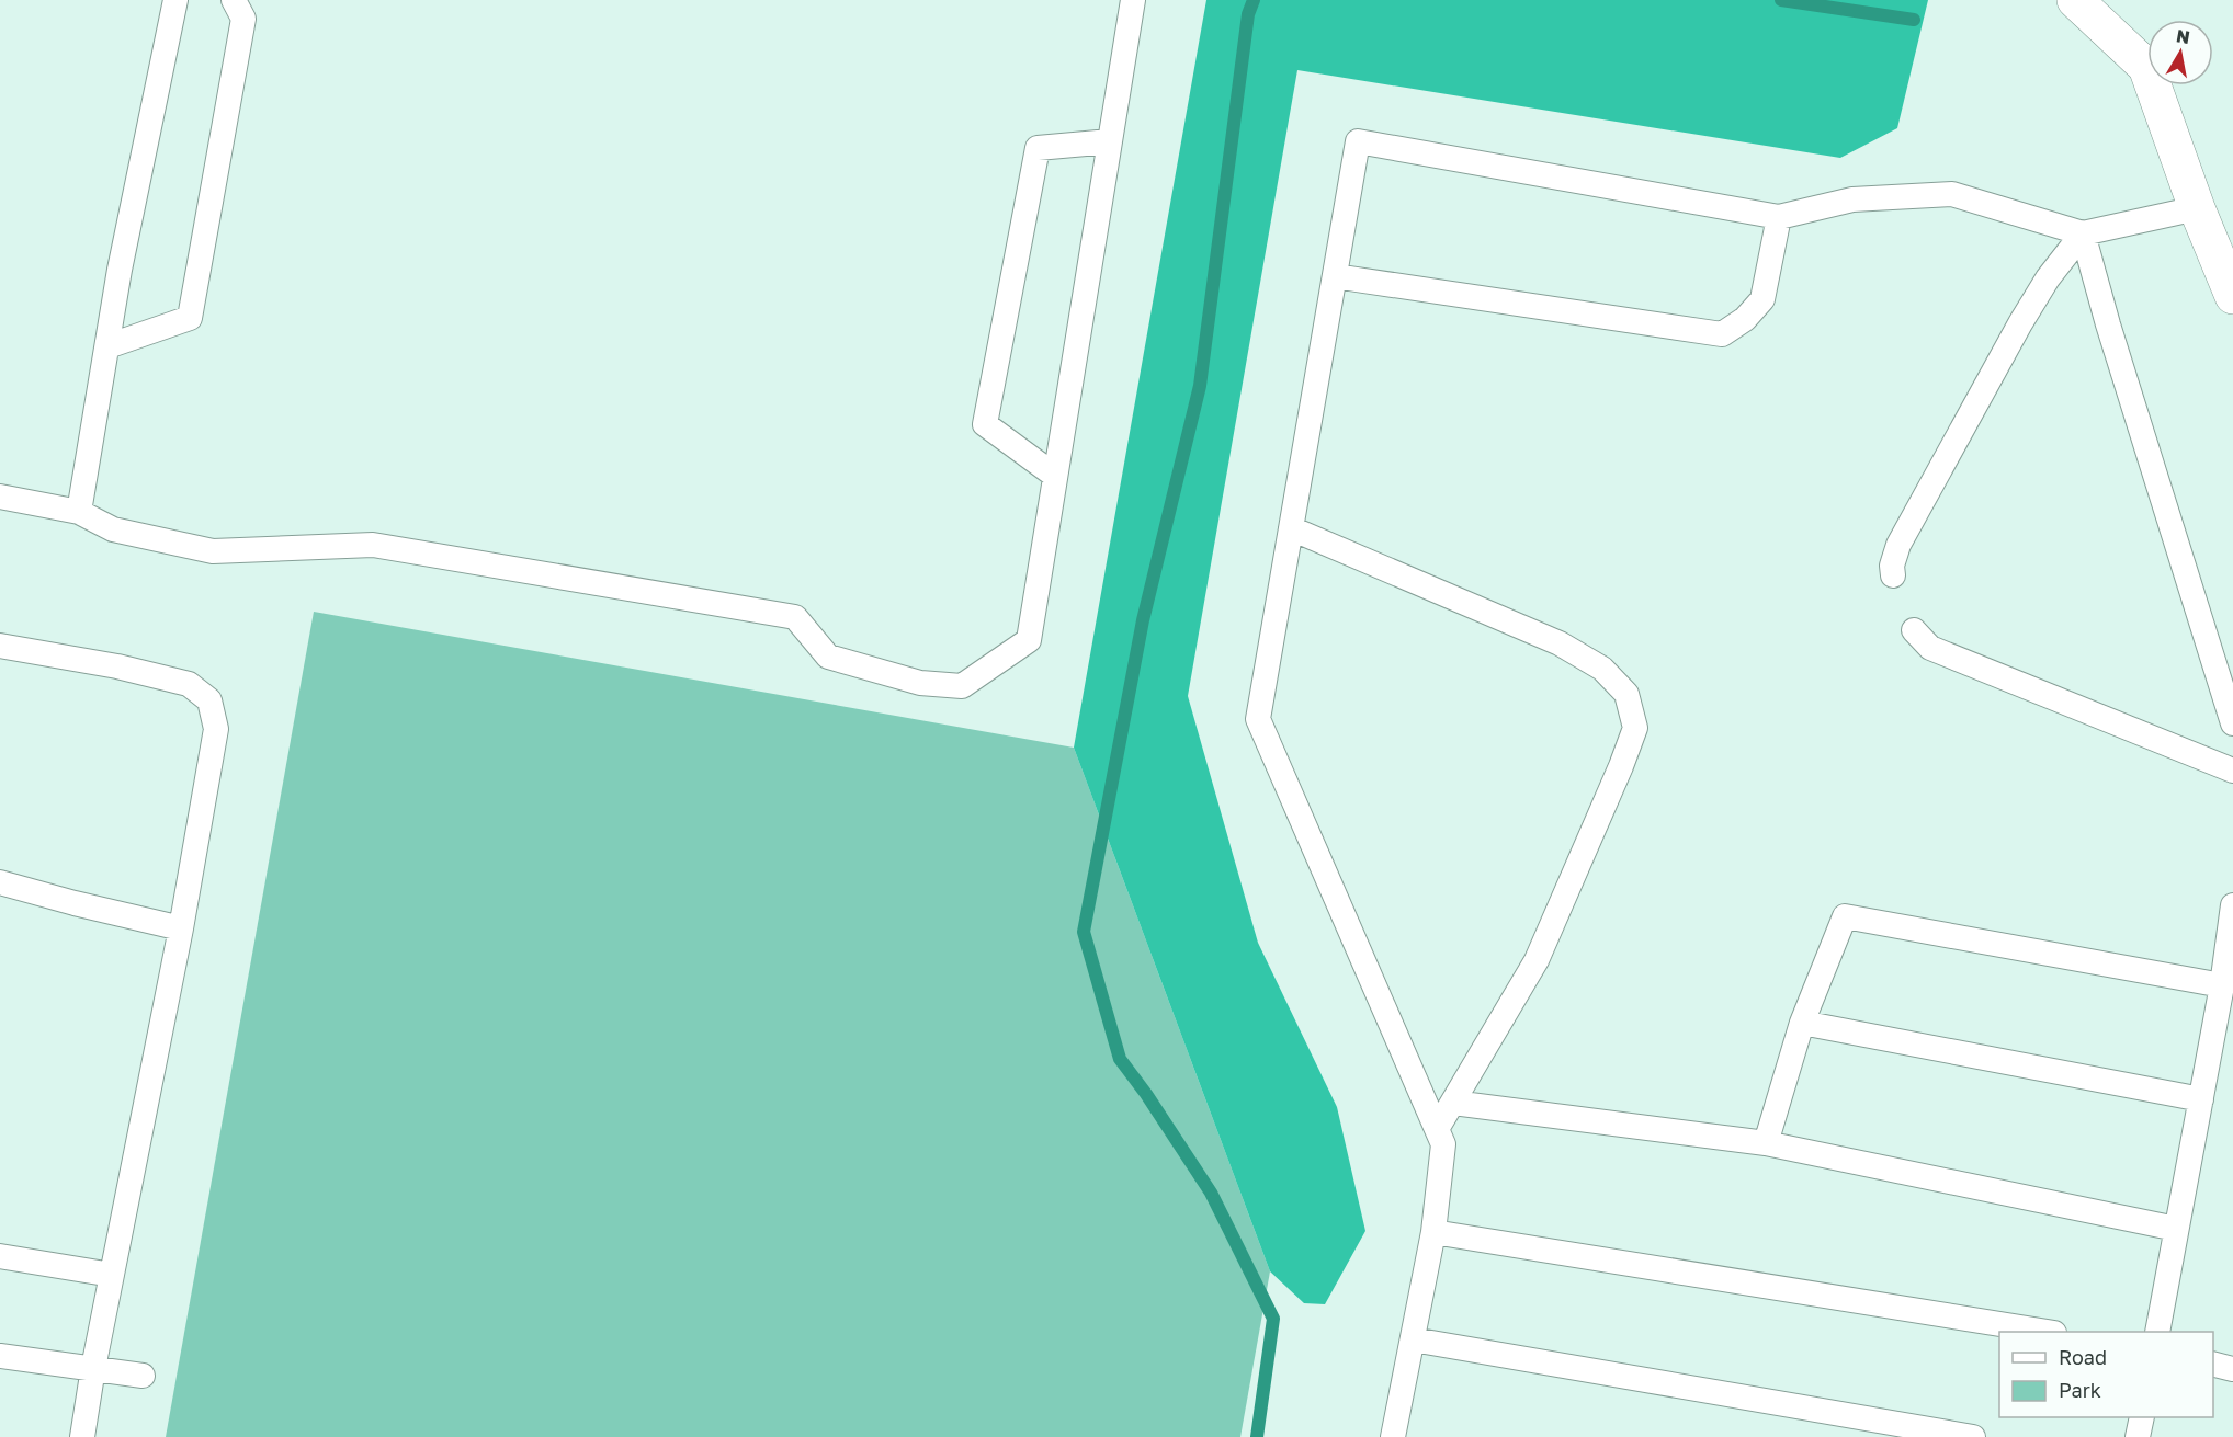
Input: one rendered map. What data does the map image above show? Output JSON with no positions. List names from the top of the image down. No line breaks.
{"legend":["Road","Park"],"north":"top"}
